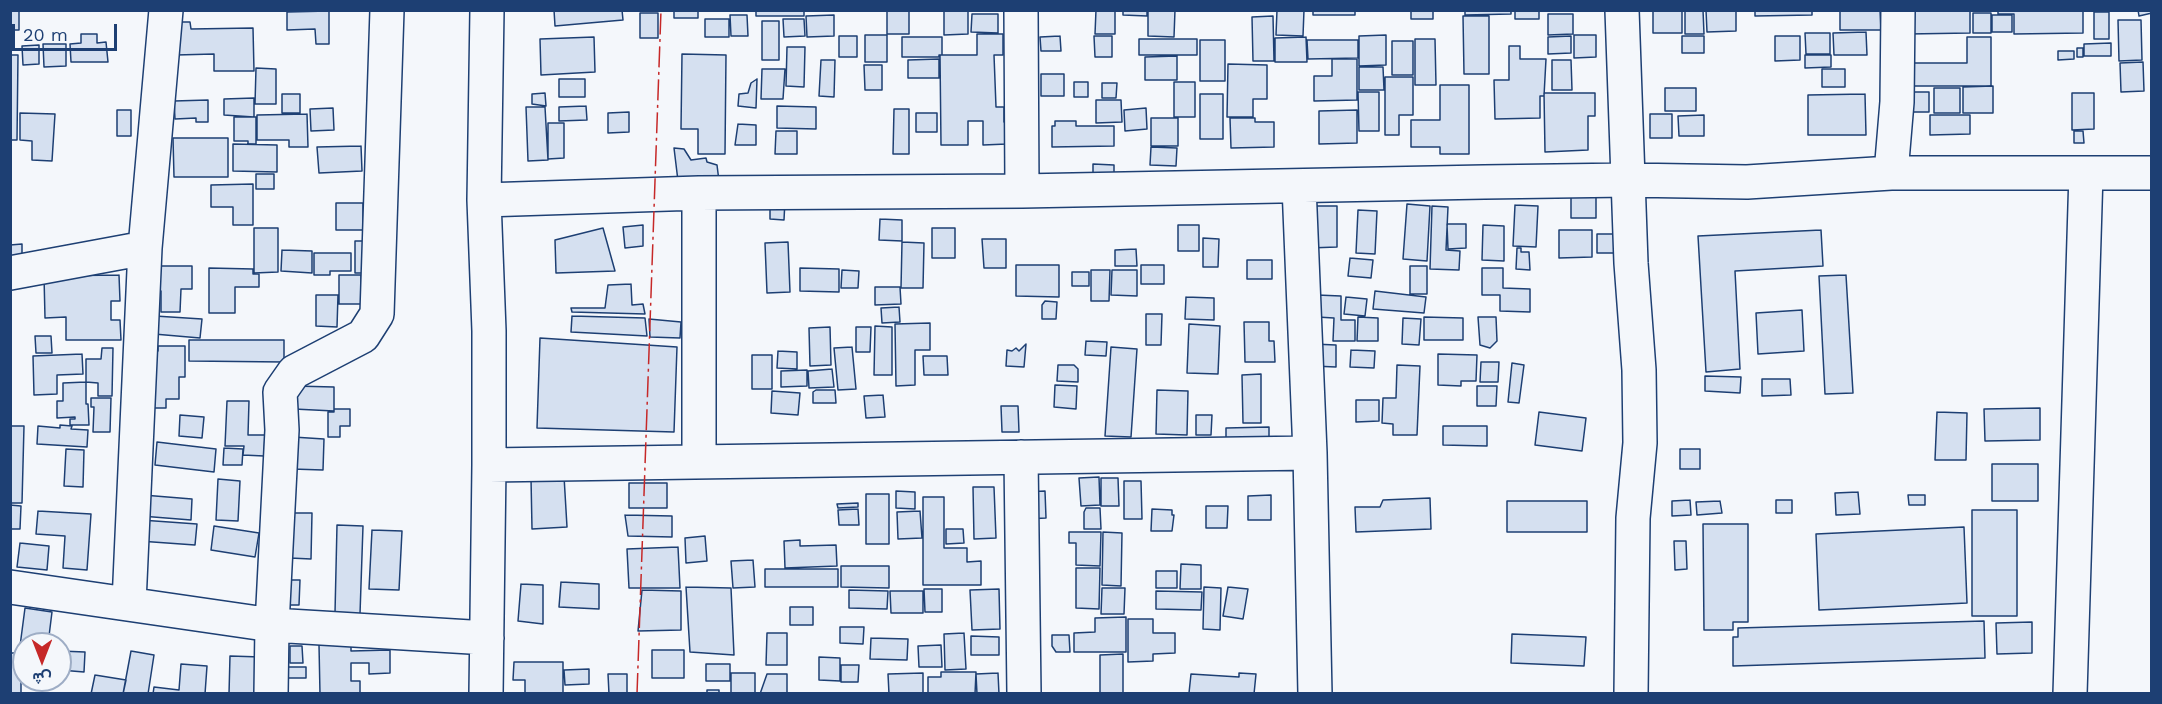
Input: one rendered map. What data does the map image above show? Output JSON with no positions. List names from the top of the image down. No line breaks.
{"scale_bar":"20 m","north":"bottom"}
